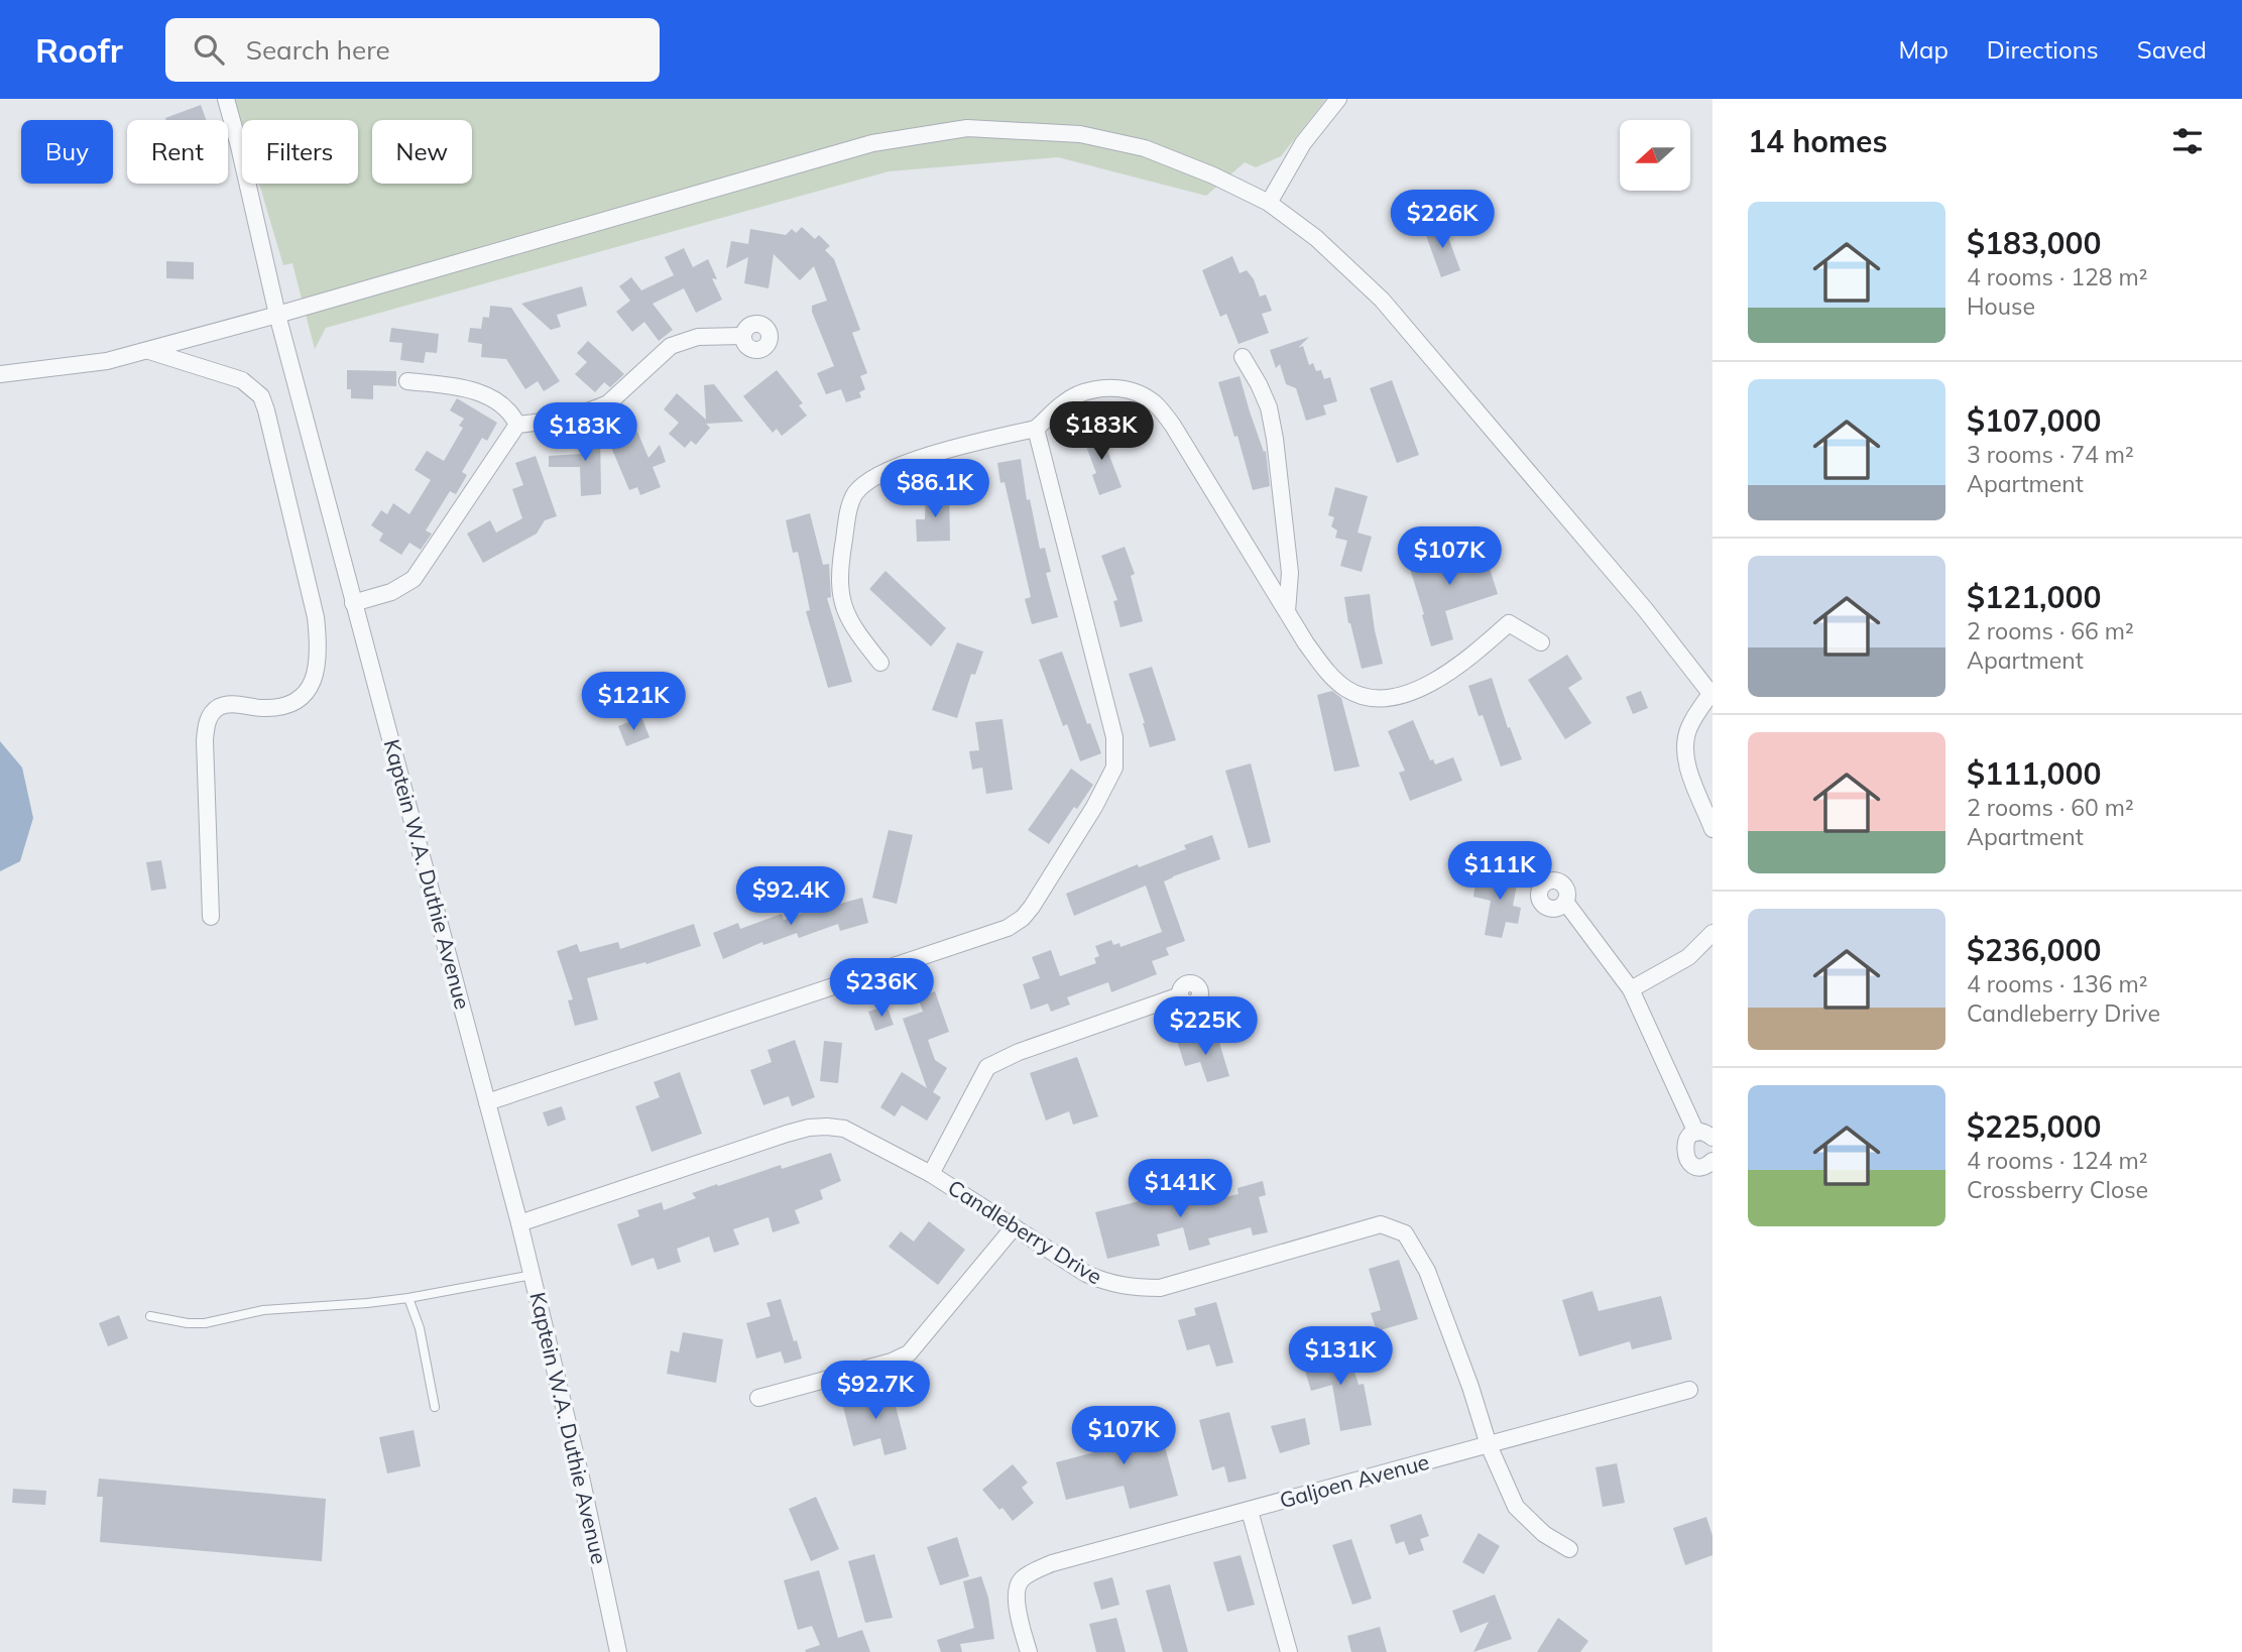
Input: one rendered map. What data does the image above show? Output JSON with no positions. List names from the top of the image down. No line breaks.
{"streets":{"street":["Kaptein W.A. Duthie Avenue","Candleberry Drive","Galjoen Avenue"]},"crossings":[["Kaptein W.A. Duthie Avenue","Candleberry Drive"],["Candleberry Drive","Galjoen Avenue"]],"north":"left","page":{"header":"Roofr","search":"Search here","nav":["Map","Directions","Saved"],"heading":"14 homes","chip":["Buy","Rent","Filters","New"],"list":[{"name":"$183,000","note":"4 rooms · 128 m² · House"},{"name":"$107,000","note":"3 rooms · 74 m² · Apartment"},{"name":"$121,000","note":"2 rooms · 66 m² · Apartment"},{"name":"$111,000","note":"2 rooms · 60 m² · Apartment"},{"name":"$236,000","note":"4 rooms · 136 m² · Candleberry Drive"},{"name":"$225,000","note":"4 rooms · 124 m² · Crossberry Close"}],"price":["$226K","$183K","$183K","$86.1K","$107K","$121K","$111K","$92.4K","$236K","$225K","$141K","$131K","$92.7K","$107K"]}}
